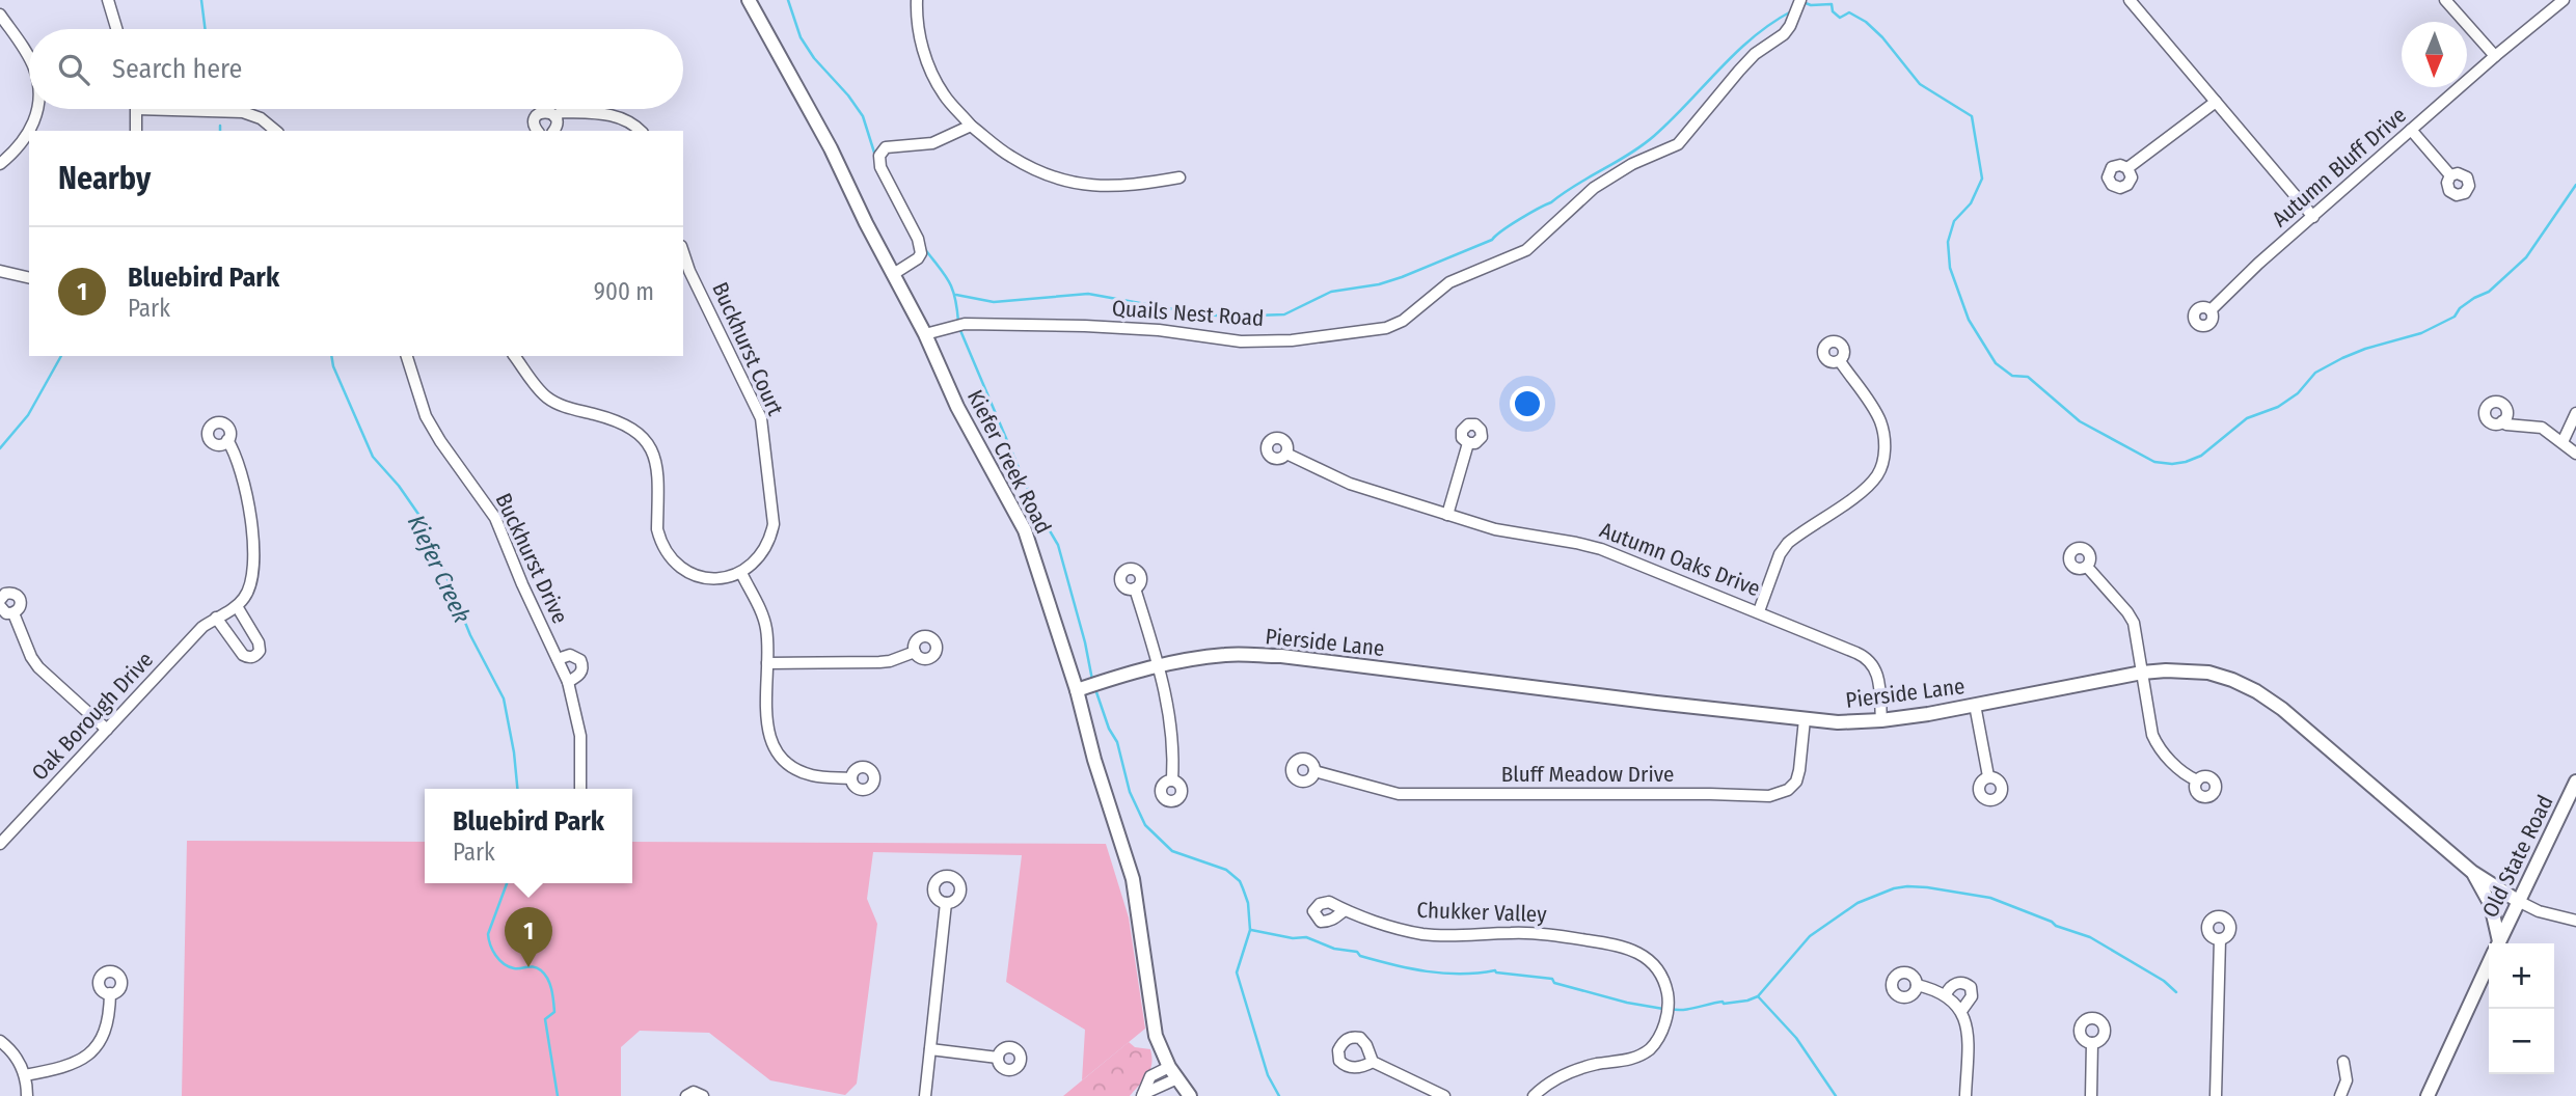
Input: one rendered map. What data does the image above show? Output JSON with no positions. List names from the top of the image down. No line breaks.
{"streets":{"street":["Autumn Bluff Drive","Quails Nest Road","Buckhurst Court","Kiefer Creek Road","Buckhurst Drive","Autumn Oaks Drive","Pierside Lane","Oak Borough Drive","Bluff Meadow Drive","Old State Road","Chukker Valley"]},"crossings":[["Quails Nest Road","Kiefer Creek Road"],["Kiefer Creek Road","Pierside Lane"],["Autumn Oaks Drive","Pierside Lane"],["Pierside Lane","Bluff Meadow Drive"],["Pierside Lane","Old State Road"]],"water":["Kiefer Creek"],"north":"bottom","page":{"search":"Search here","heading":"Nearby","list":[{"mark":"1","name":"Bluebird Park","note":"Park","value":"900 m"}],"popup":["Bluebird Park","Park"],"pins":"1","map_buttons":["+","−"]}}
